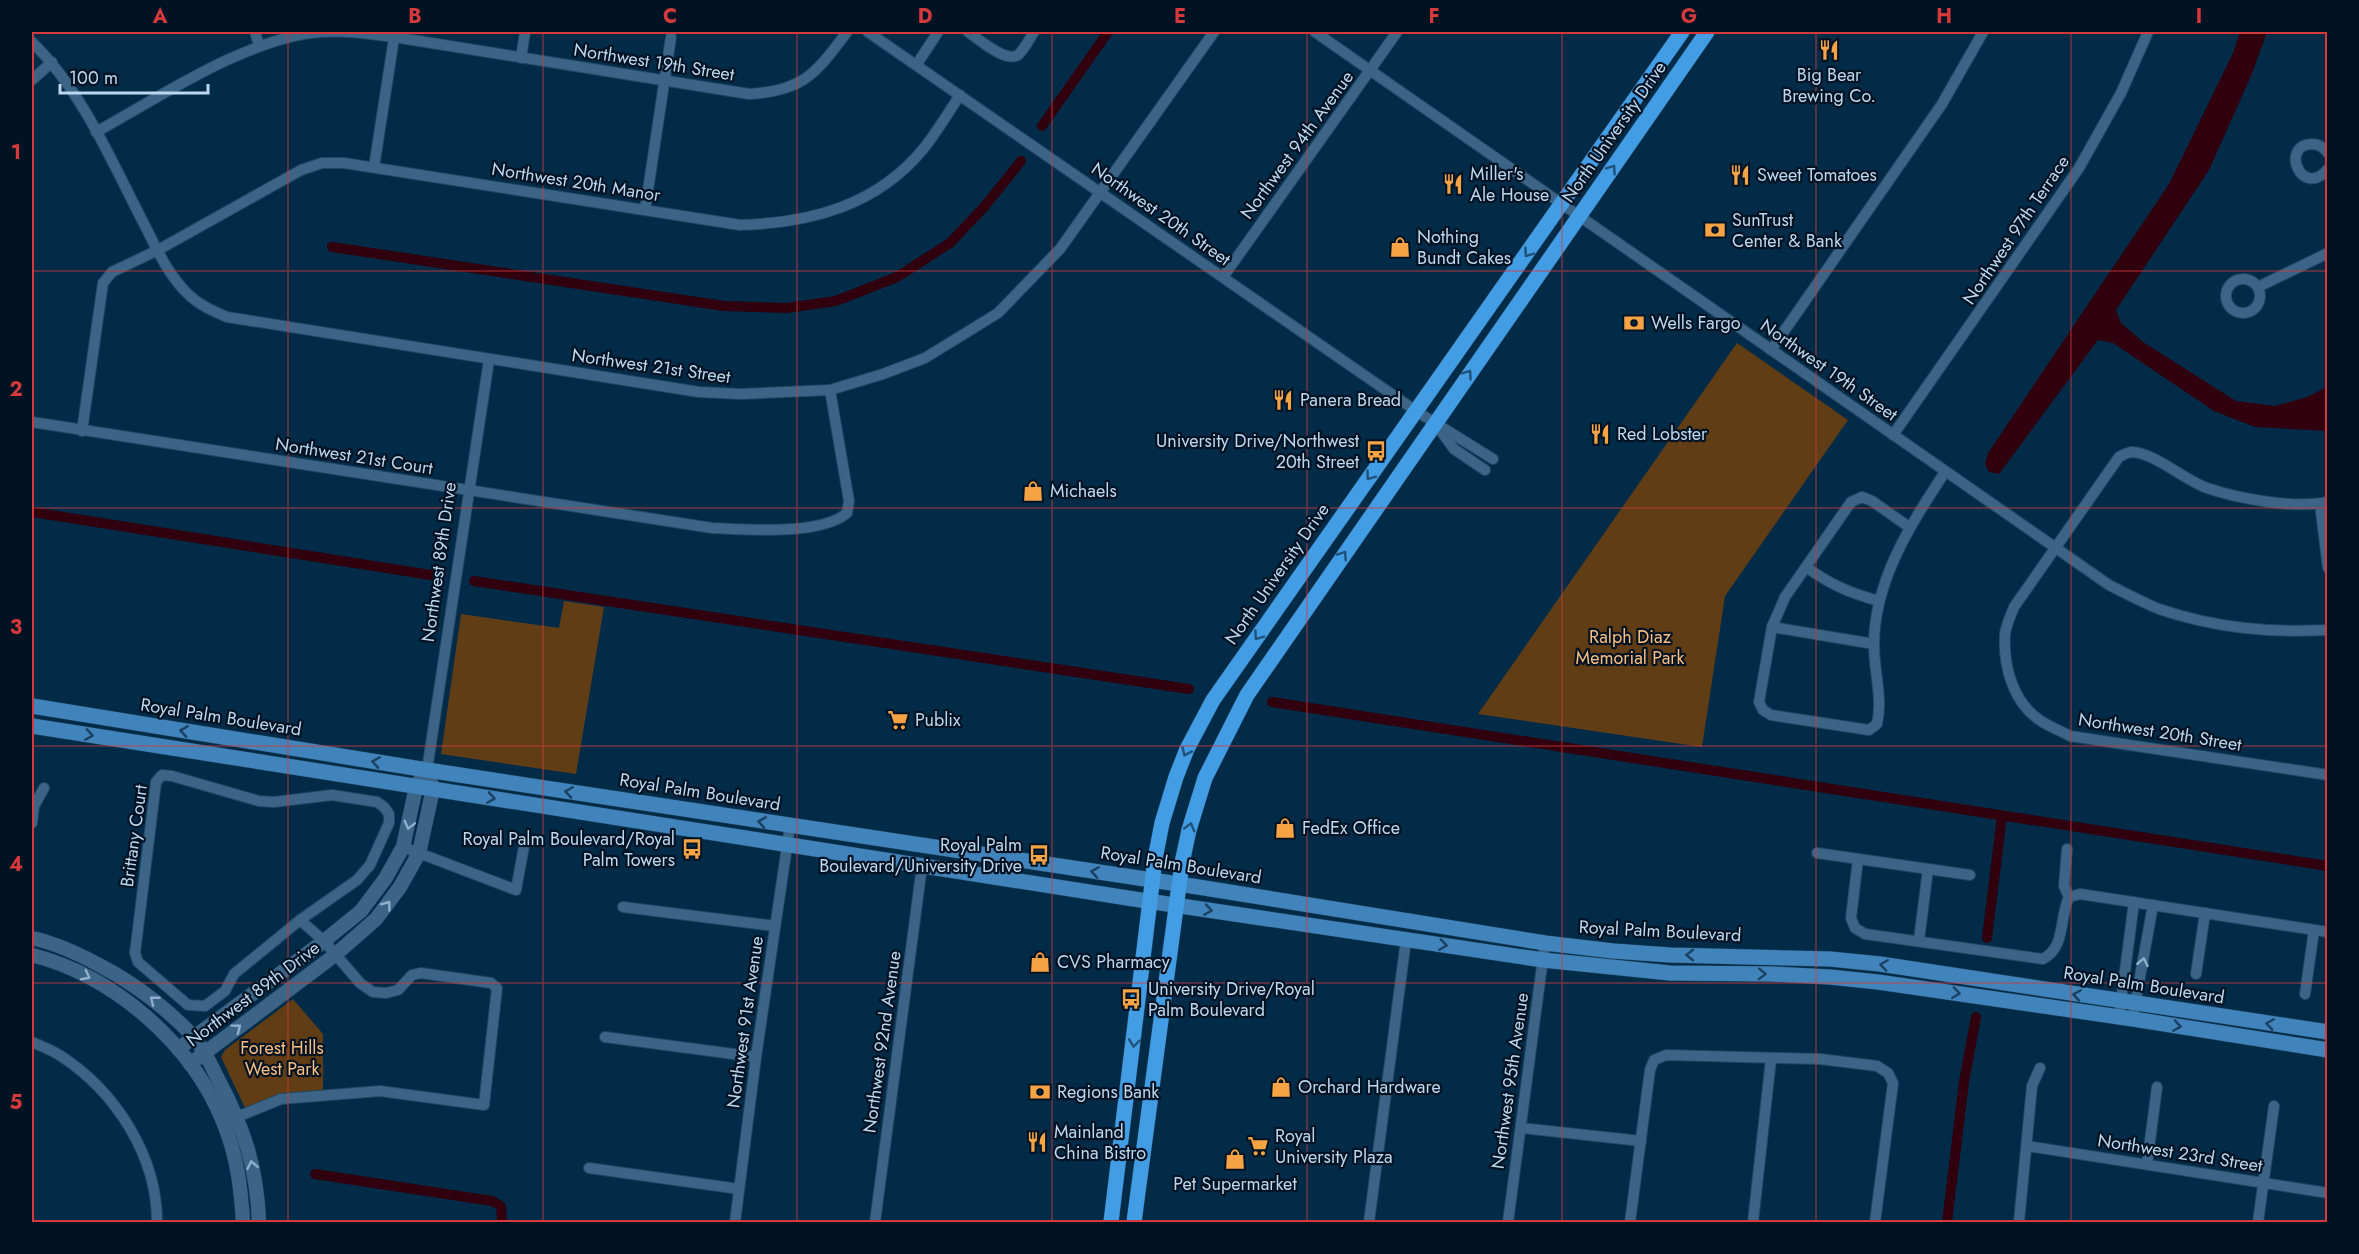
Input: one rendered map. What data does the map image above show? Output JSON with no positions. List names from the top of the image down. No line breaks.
{"streets":{"main road":["North University Drive","Royal Palm Boulevard"],"street":["Northwest 19th Street","Northwest 94th Avenue","Northwest 20th Manor","Northwest 20th Street","Northwest 97th Terrace","Northwest 21st Street","Northwest 21st Court","Northwest 89th Drive","Brittany Court","Northwest 91st Avenue","Northwest 92nd Avenue","Northwest 95th Avenue","Northwest 23rd Street"]},"crossings":[["Northwest 19th Street","North University Drive"],["Northwest 19th Street","Northwest 94th Avenue"],["Northwest 19th Street","Northwest 20th Street"],["Northwest 19th Street","Northwest 97th Terrace"],["Northwest 19th Street","Northwest 21st Street"],["North University Drive","Northwest 20th Street"],["North University Drive","Royal Palm Boulevard"],["Northwest 94th Avenue","Northwest 20th Street"],["Northwest 20th Manor","Northwest 20th Street"],["Northwest 20th Manor","Northwest 21st Street"],["Northwest 20th Manor","Northwest 21st Court"],["Northwest 20th Street","Northwest 21st Street"],["Northwest 21st Street","Northwest 21st Court"],["Northwest 21st Street","Northwest 89th Drive"],["Northwest 21st Court","Northwest 89th Drive"],["Northwest 89th Drive","Royal Palm Boulevard"],["Royal Palm Boulevard","Northwest 91st Avenue"],["Royal Palm Boulevard","Northwest 92nd Avenue"],["Royal Palm Boulevard","Northwest 95th Avenue"]],"parks":["Ralph Diaz Memorial Park","Forest Hills West Park"],"places":{"restaurant":["Big Bear Brewing Co.","Sweet Tomatoes","Miller's Ale House","Panera Bread","Red Lobster","Mainland China Bistro"],"bank":["SunTrust Center & Bank","Wells Fargo","Regions Bank"],"shop":["Nothing Bundt Cakes","Michaels","FedEx Office","CVS Pharmacy","Orchard Hardware","Pet Supermarket"],"bus stop":["University Drive/Northwest 20th Street","Royal Palm Boulevard/Royal Palm Towers","Royal Palm Boulevard/University Drive","University Drive/Royal Palm Boulevard"],"supermarket":["Publix","Royal University Plaza"]},"scale_bar":"100 m","grid":{"columns":["A","B","C","D","E","F","G","H","I"],"rows":["1","2","3","4","5"]}}
